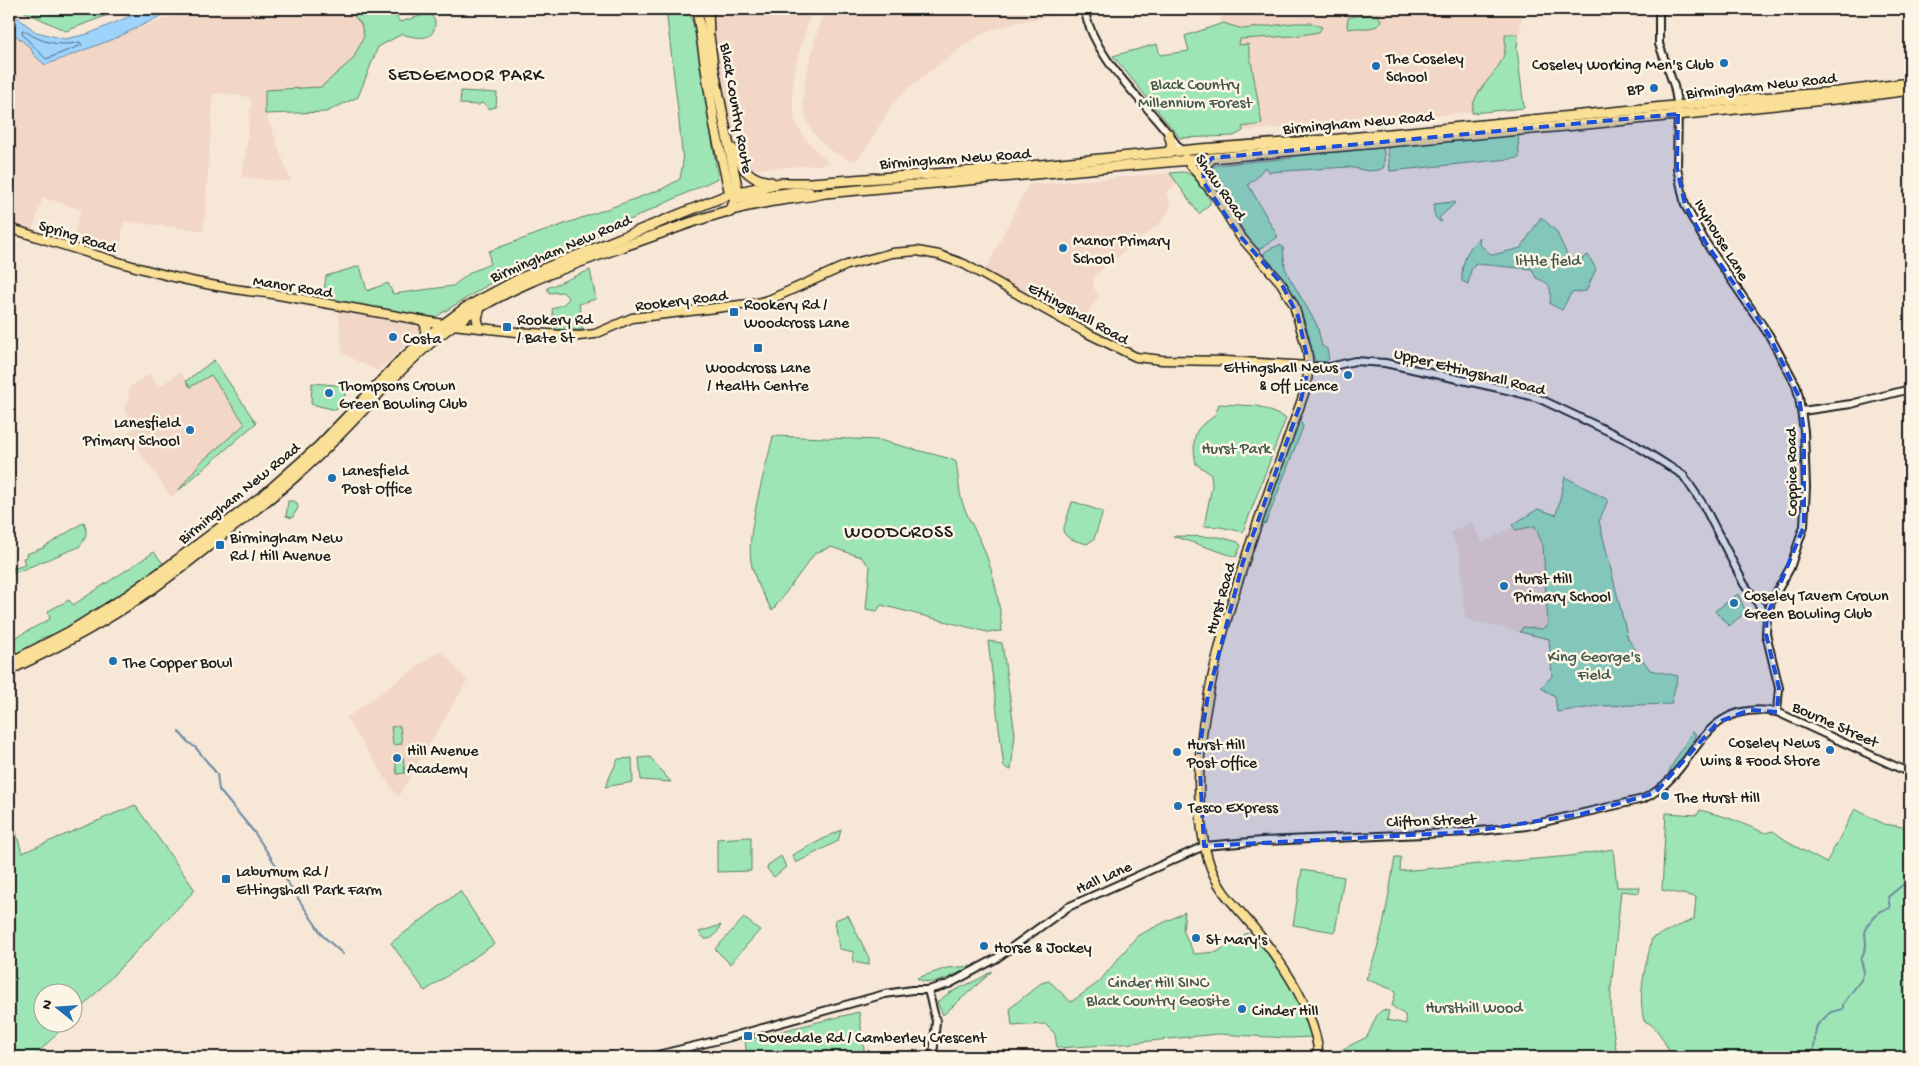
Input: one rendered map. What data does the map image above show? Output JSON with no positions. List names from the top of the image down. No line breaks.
{"streets":{"highway":["Birmingham New Road","Black Country Route"],"main road":["Shaw Road","Spring Road","Manor Road","Rookery Road","Ettingshall Road","Hurst Road"],"street":["Ivyhouse Lane","Upper Ettingshall Road","Coppice Road","Bourne Street","Clifton Street","Hall Lane"]},"crossings":[["Birmingham New Road","Black Country Route"],["Birmingham New Road","Shaw Road"],["Birmingham New Road","Ivyhouse Lane"],["Birmingham New Road","Manor Road"],["Birmingham New Road","Rookery Road"],["Shaw Road","Ettingshall Road"],["Shaw Road","Upper Ettingshall Road"],["Shaw Road","Hurst Road"],["Spring Road","Manor Road"],["Ivyhouse Lane","Coppice Road"],["Manor Road","Rookery Road"],["Rookery Road","Ettingshall Road"],["Ettingshall Road","Upper Ettingshall Road"],["Ettingshall Road","Hurst Road"],["Upper Ettingshall Road","Coppice Road"],["Upper Ettingshall Road","Hurst Road"],["Hurst Road","Clifton Street"],["Hurst Road","Hall Lane"],["Bourne Street","Clifton Street"],["Clifton Street","Hall Lane"]],"districts":["SEDGEMOOR PARK","WOODCROSS"],"parks":["Black Country Millennium Forest","little field","Hurst Park","King George's Field","Cinder Hill SINC Black Country Geosite","Hursthill Wood"],"places":{"other":["Coseley Working Men's Club","The Coseley School","BP","Manor Primary School","Costa","Ettingshall News & Off Licence","Thompsons Crown Green Bowling Club","Lanesfield Primary School","Lanesfield Post Office","Hurst Hill Primary School","Coseley Tavern Crown Green Bowling Club","The Copper Bowl","Coseley News Wins & Food Store","Hurst Hill Post Office","Hill Avenue Academy","The Hurst Hill","Tesco Express","St Mary's","Horse & Jockey","Cinder Hill"],"transit":["Rookery Rd / Woodcross Lane","Rookery Rd / Bate St","Woodcross Lane / Health Centre","Birmingham New Rd / Hill Avenue","Laburnum Rd / Ettingshall Park Farm","Dovedale Rd / Camberley Crescent"]},"north":"left"}
